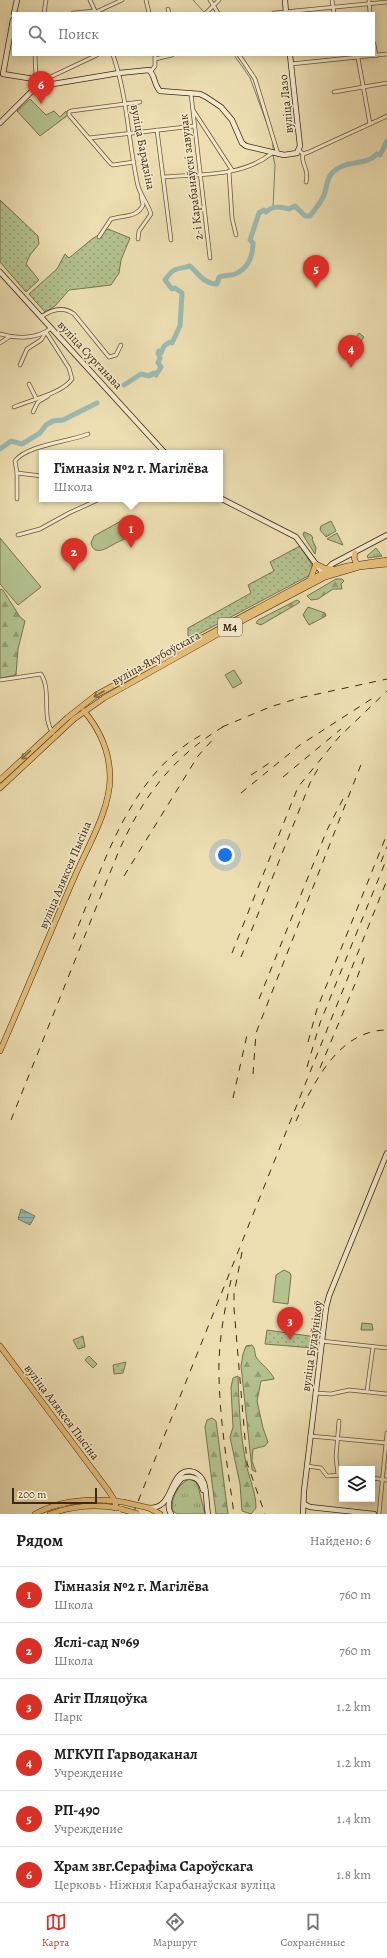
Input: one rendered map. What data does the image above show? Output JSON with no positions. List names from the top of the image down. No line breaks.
{"streets":{"main road":["вуліца Лазо","вуліца Сурганава","М4","вуліца Якубоўскага","вуліца Аляксея Пысіна","вуліца Будаўнікоў"],"street":["вуліца Барадзіна","2-і Карабанаўскі завулак"]},"crossings":[["вуліца Якубоўскага","вуліца Аляксея Пысіна"]],"scale_bar":"200 m","page":{"search":"Поиск","pins":["6","5","4","1","2","3"],"popup":["Гімназія №2 г. Магілёва","Школа"],"scale":"200 m","heading":["Рядом","Найдено: 6"],"list":[{"mark":"1","name":"Гімназія №2 г. Магілёва","note":"Школа","value":"760 m"},{"mark":"2","name":"Яслі-сад №69","note":"Школа","value":"760 m"},{"mark":"3","name":"Агіт Пляцоўка","note":"Парк","value":"1.2 km"},{"mark":"4","name":"МГКУП Гарводаканал","note":"Учреждение","value":"1.2 km"},{"mark":"5","name":"РП-490","note":"Учреждение","value":"1.4 km"},{"mark":"6","name":"Храм звг.Серафіма Сароўскага","note":"Церковь · Ніжняя Карабанаўская вуліца","value":"1.8 km"}],"nav":["Карта","Маршрут","Сохранённые"]}}
